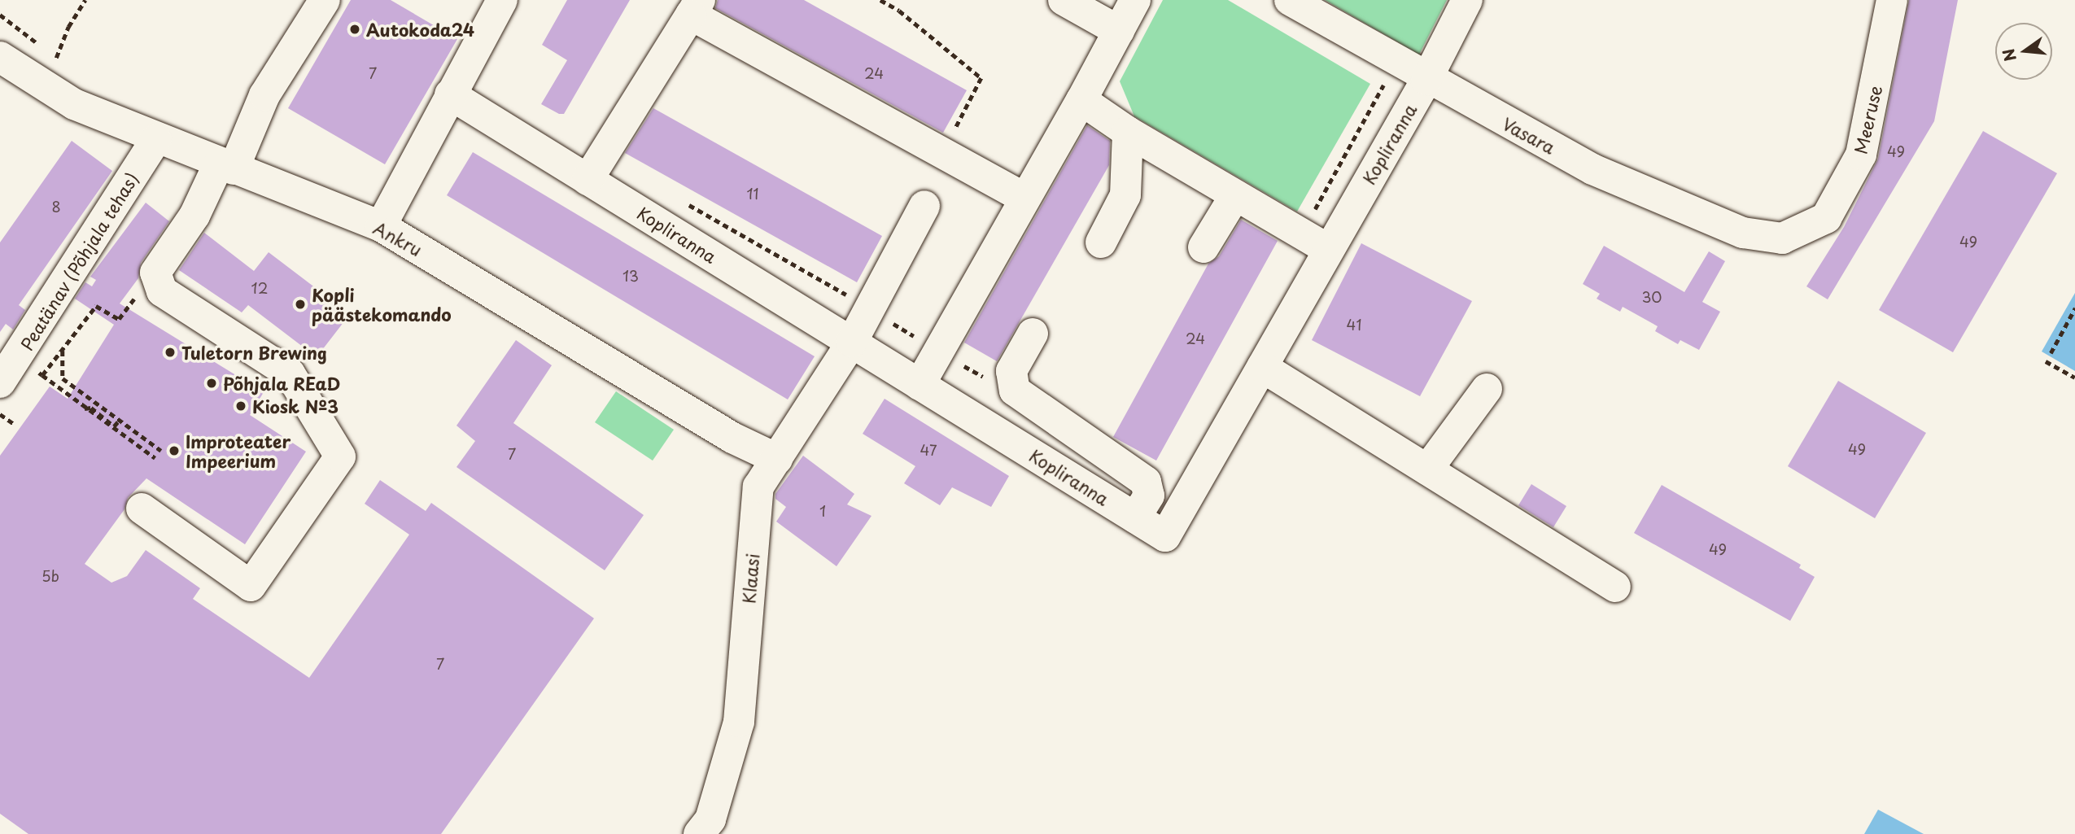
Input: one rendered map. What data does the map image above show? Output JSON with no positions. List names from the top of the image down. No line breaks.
{"streets":{"street":["Meeruse","Vasara","Kopliranna","Ankru","Peatänav (Põhjala tehas)","Klaasi"]},"crossings":[["Meeruse","Vasara"],["Vasara","Kopliranna"],["Kopliranna","Klaasi"],["Ankru","Peatänav (Põhjala tehas)"],["Ankru","Klaasi"]],"places":["Autokoda24","Kopli päästekomando","Tuletorn Brewing","Põhjala REaD","Kiosk №3","Improteater Impeerium"],"house_numbers":["7","24","49","11","8","49","13","12","30","41","24","49","47","7","1","49","5b","7"],"north":"left"}
